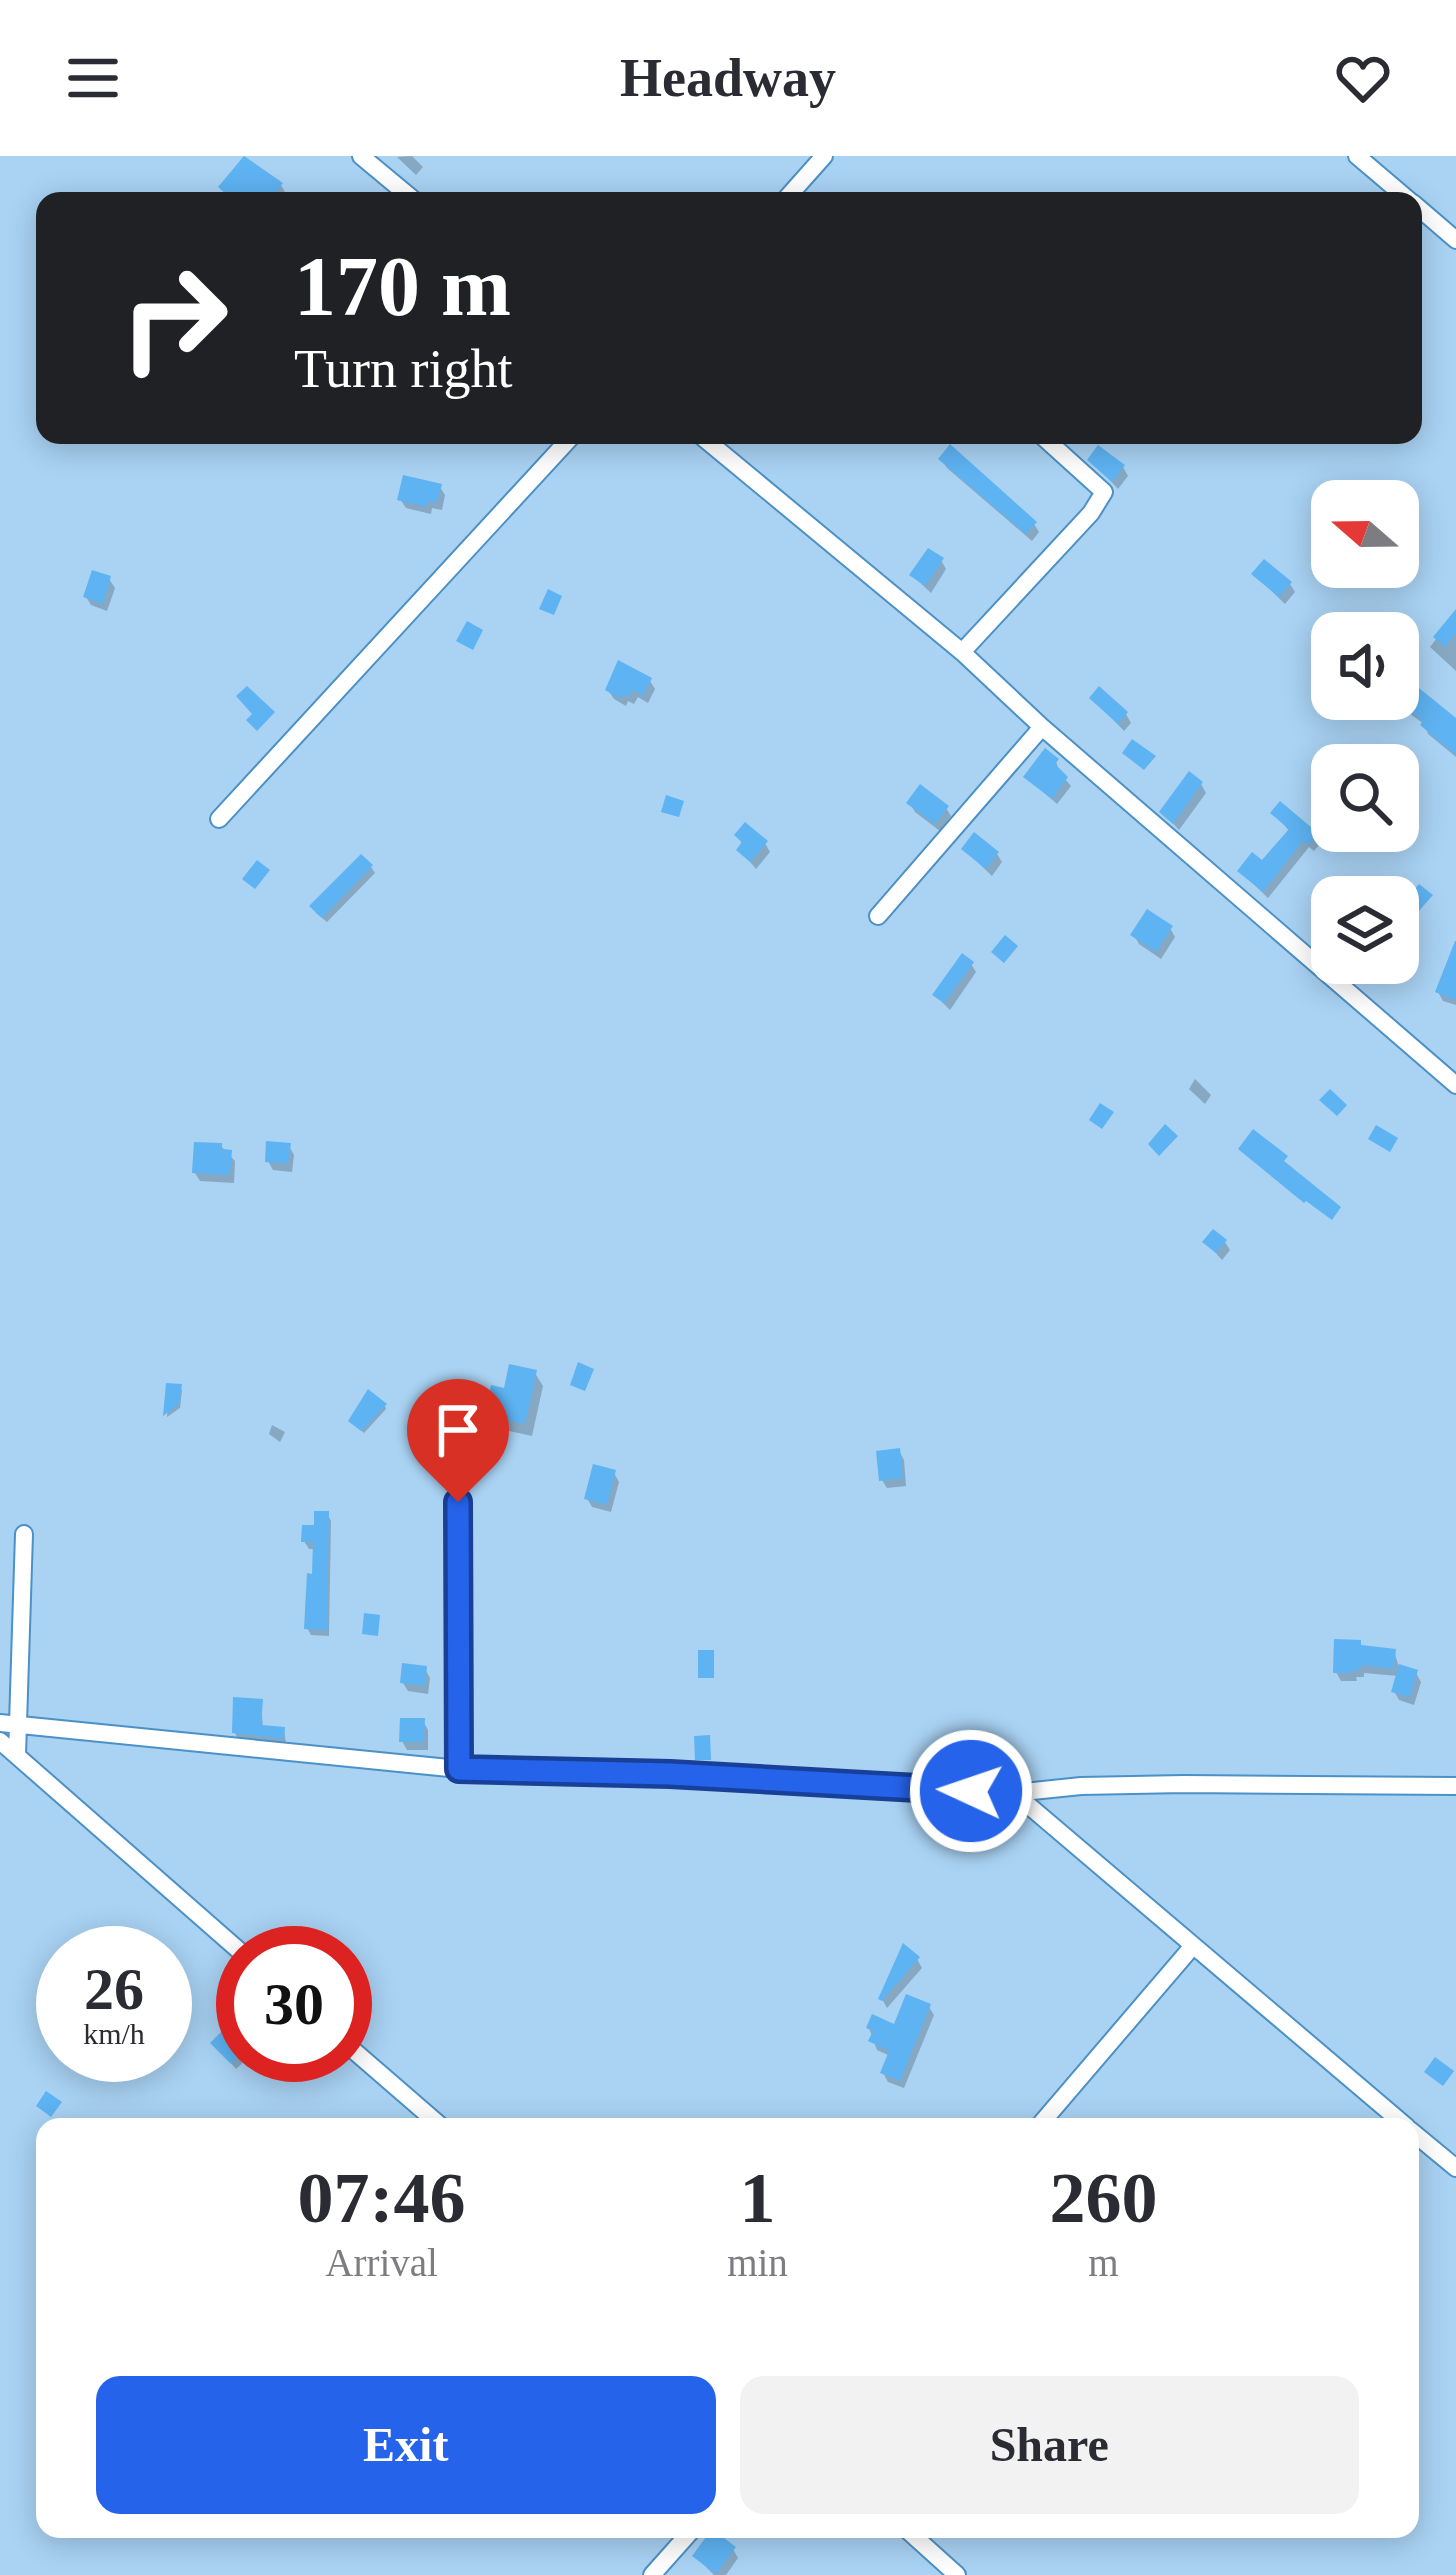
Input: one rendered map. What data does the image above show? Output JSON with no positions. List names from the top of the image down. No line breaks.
{"north":"left","page":{"header":"Headway","turn":["170 m","Turn right"],"speed":"26 km/h","limit":"30","eta":["07:46","Arrival","1","min","260","m"],"buttons":["Exit","Share"]}}
